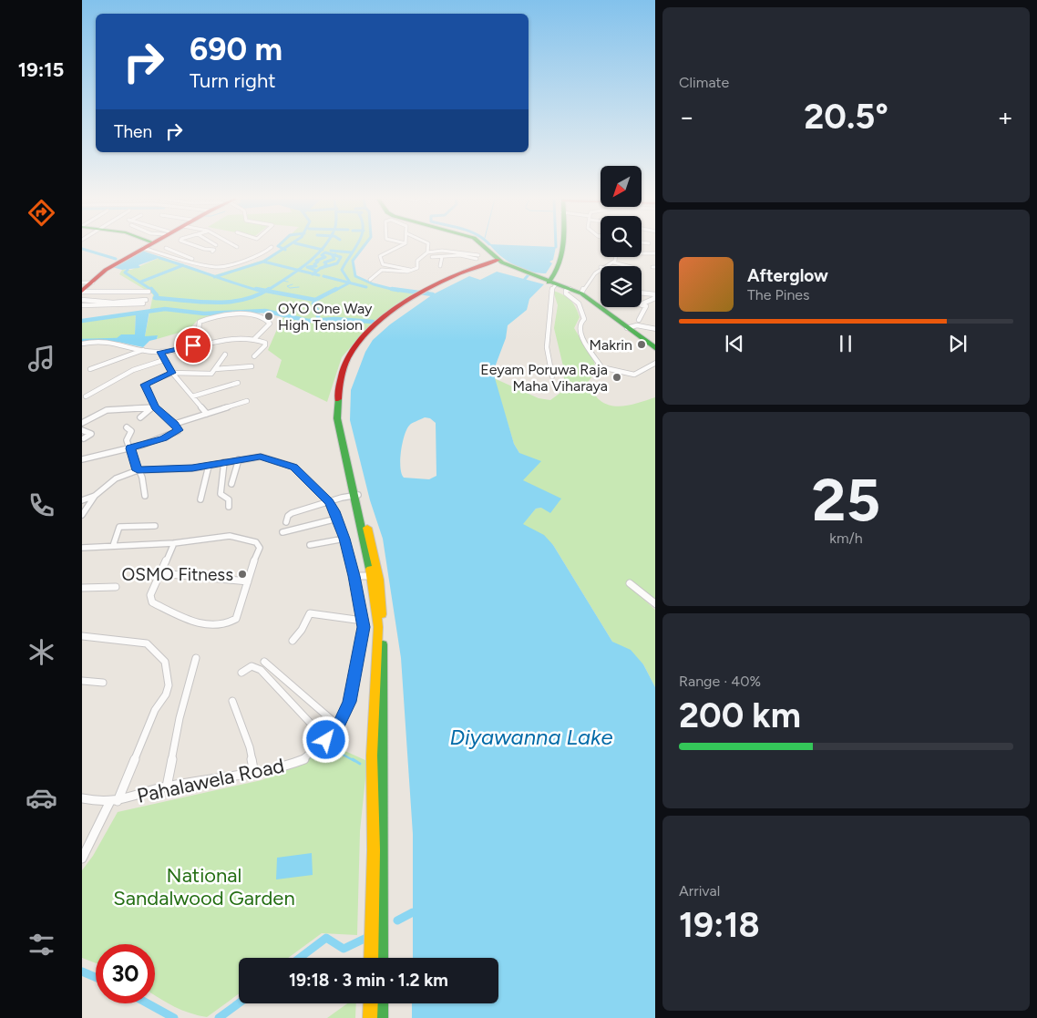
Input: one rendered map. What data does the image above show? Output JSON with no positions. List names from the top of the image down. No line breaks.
{"streets":{"street":["Pahalawela Road"]},"water":["Diyawanna Lake"],"parks":["National Sandalwood Garden"],"places":["OYO One Way High Tension","Makrin","Eeyam Poruwa Raja Maha Viharaya","OSMO Fitness"],"north":"bottom left","page":{"tabs":"19:15","tile":["Climate",["25","km/h"],["Range · 40%","200 km"],["Arrival","19:18"]],"turn":["690 m","Turn right"],"heat":["−","20.5°","+"],"then":"Then","song":["Afterglow","The Pines"],"limit":"30","trip":"19:18 · 3 min · 1.2 km"}}
